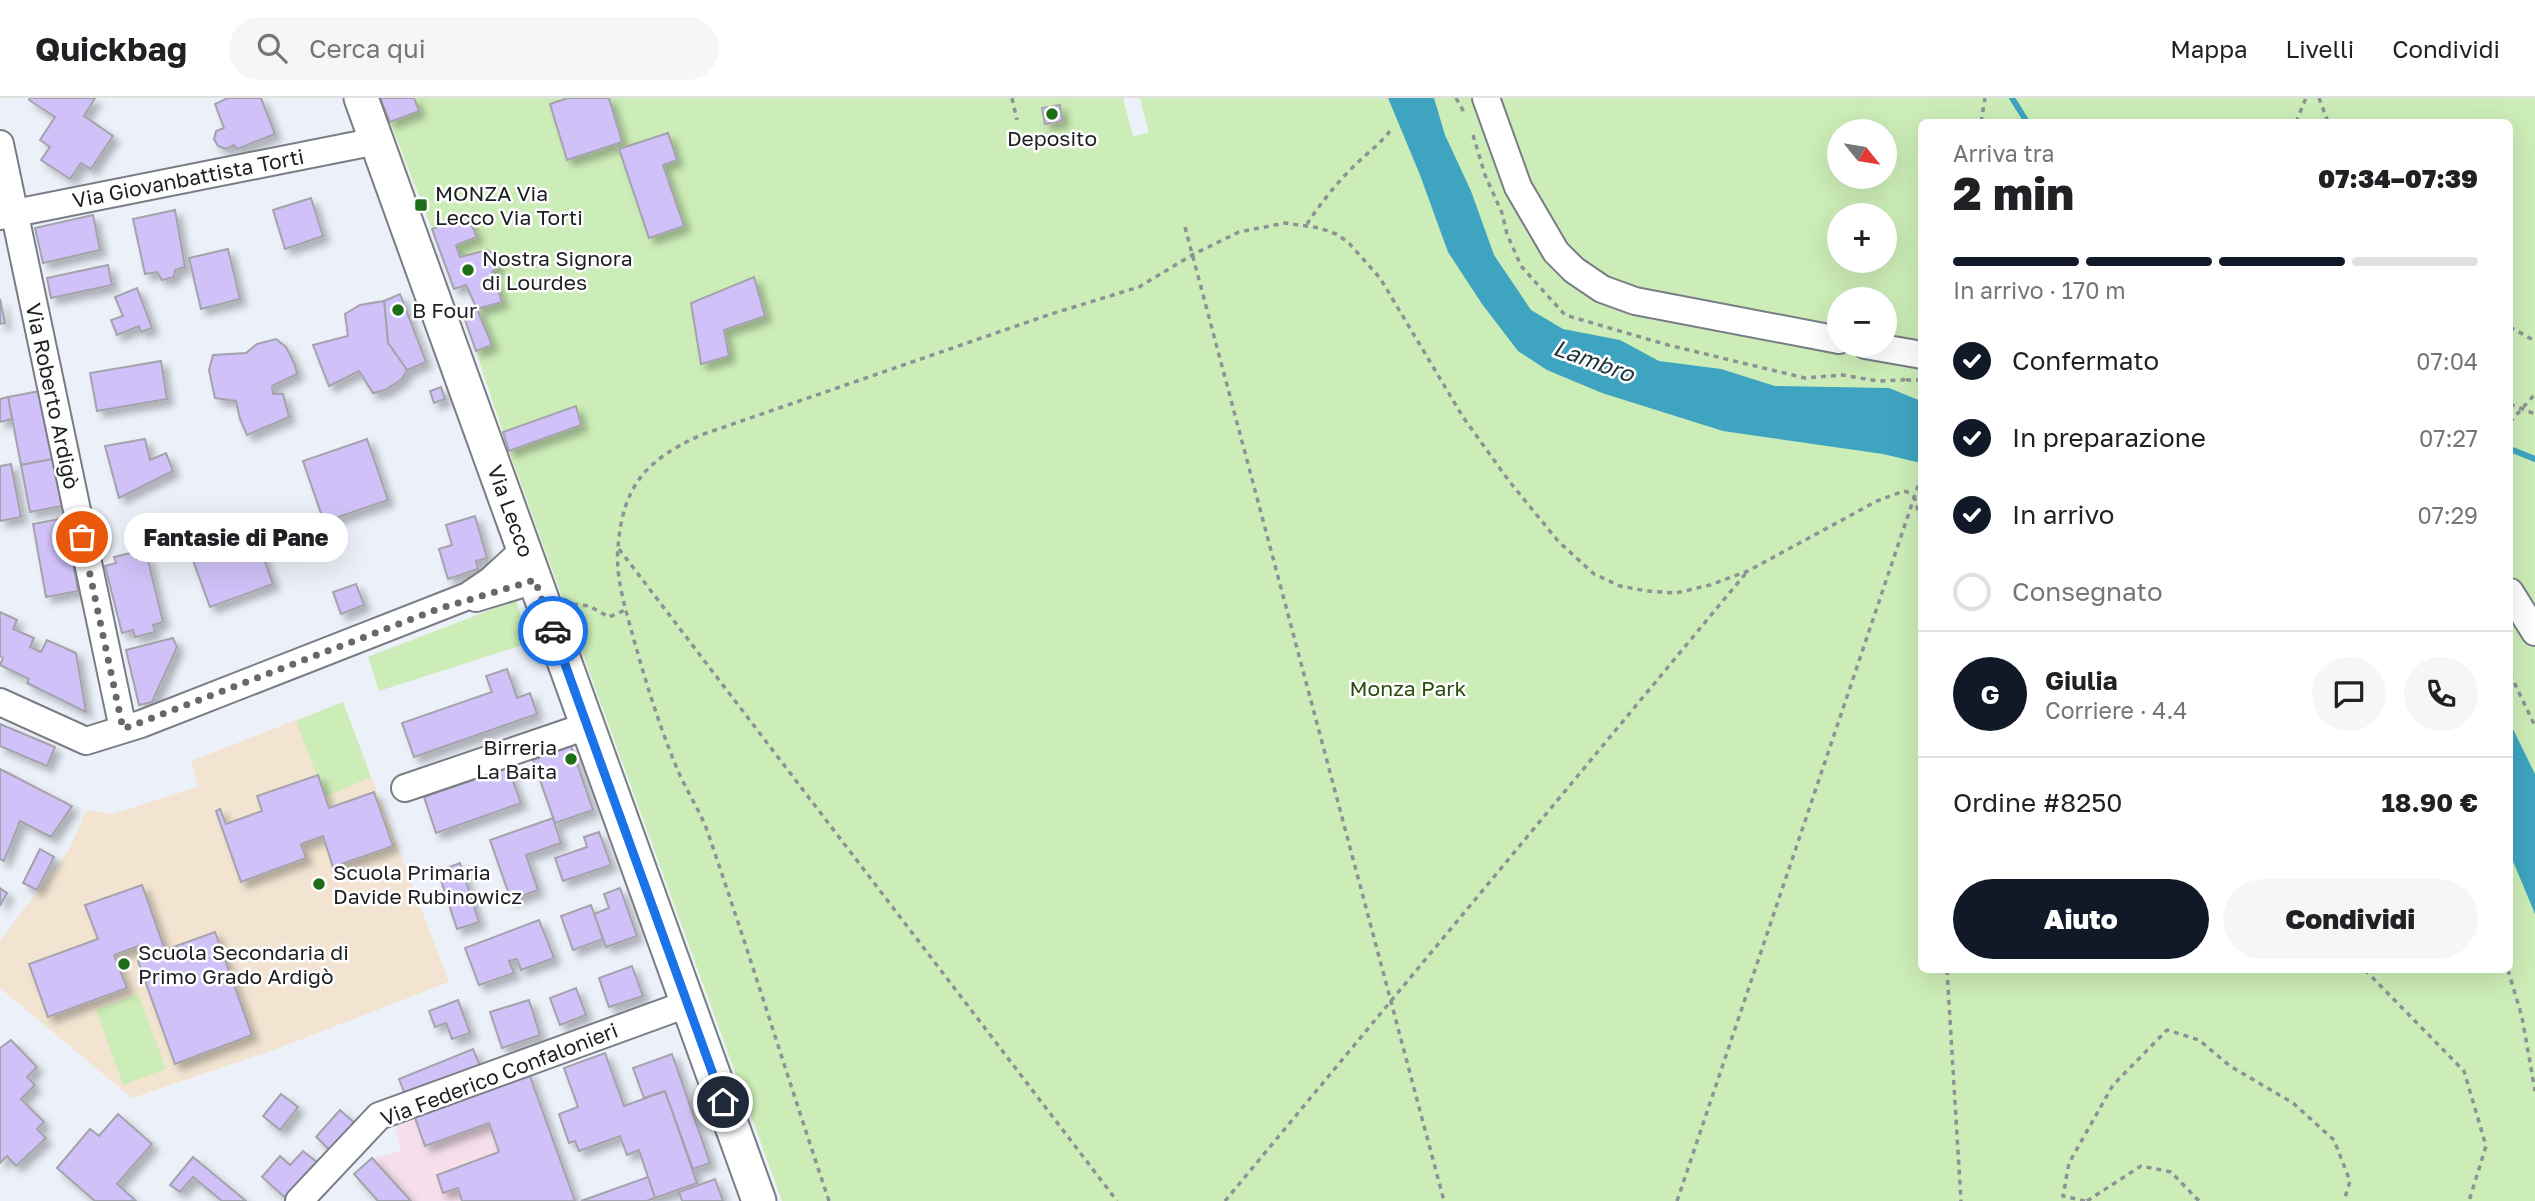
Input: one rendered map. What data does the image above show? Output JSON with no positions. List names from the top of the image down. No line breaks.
{"streets":{"main road":["Via Lecco"],"street":["Via Giovanbattista Torti","Via Roberto Ardigò","Via Federico Confalonieri"]},"crossings":[["Via Giovanbattista Torti","Via Roberto Ardigò"],["Via Giovanbattista Torti","Via Lecco"],["Via Lecco","Via Federico Confalonieri"]],"water":["Lambro"],"parks":["Monza Park"],"places":{"other":["Deposito","Nostra Signora di Lourdes","B Four","Fantasie di Pane","Birreria La Baita","Scuola Primaria Davide Rubinowicz","Scuola Secondaria di Primo Grado Ardigò"],"transit":["MONZA Via Lecco Via Torti"]},"north":"bottom right","page":{"header":"Quickbag","search":"Cerca qui","nav":["Mappa","Livelli","Condividi"],"map_buttons":["+","−"],"heading":["2 min","Arriva tra","07:34–07:39"],"panel":["Giulia","Corriere · 4.4","Ordine #8250","18.90 €"],"bar":"In arrivo · 170 m","list":[["Confermato","07:04"],["In preparazione","07:27"],["In arrivo","07:29"],"Consegnato"],"bubble":"Fantasie di Pane","round":"G","buttons":["Aiuto","Condividi"]}}
